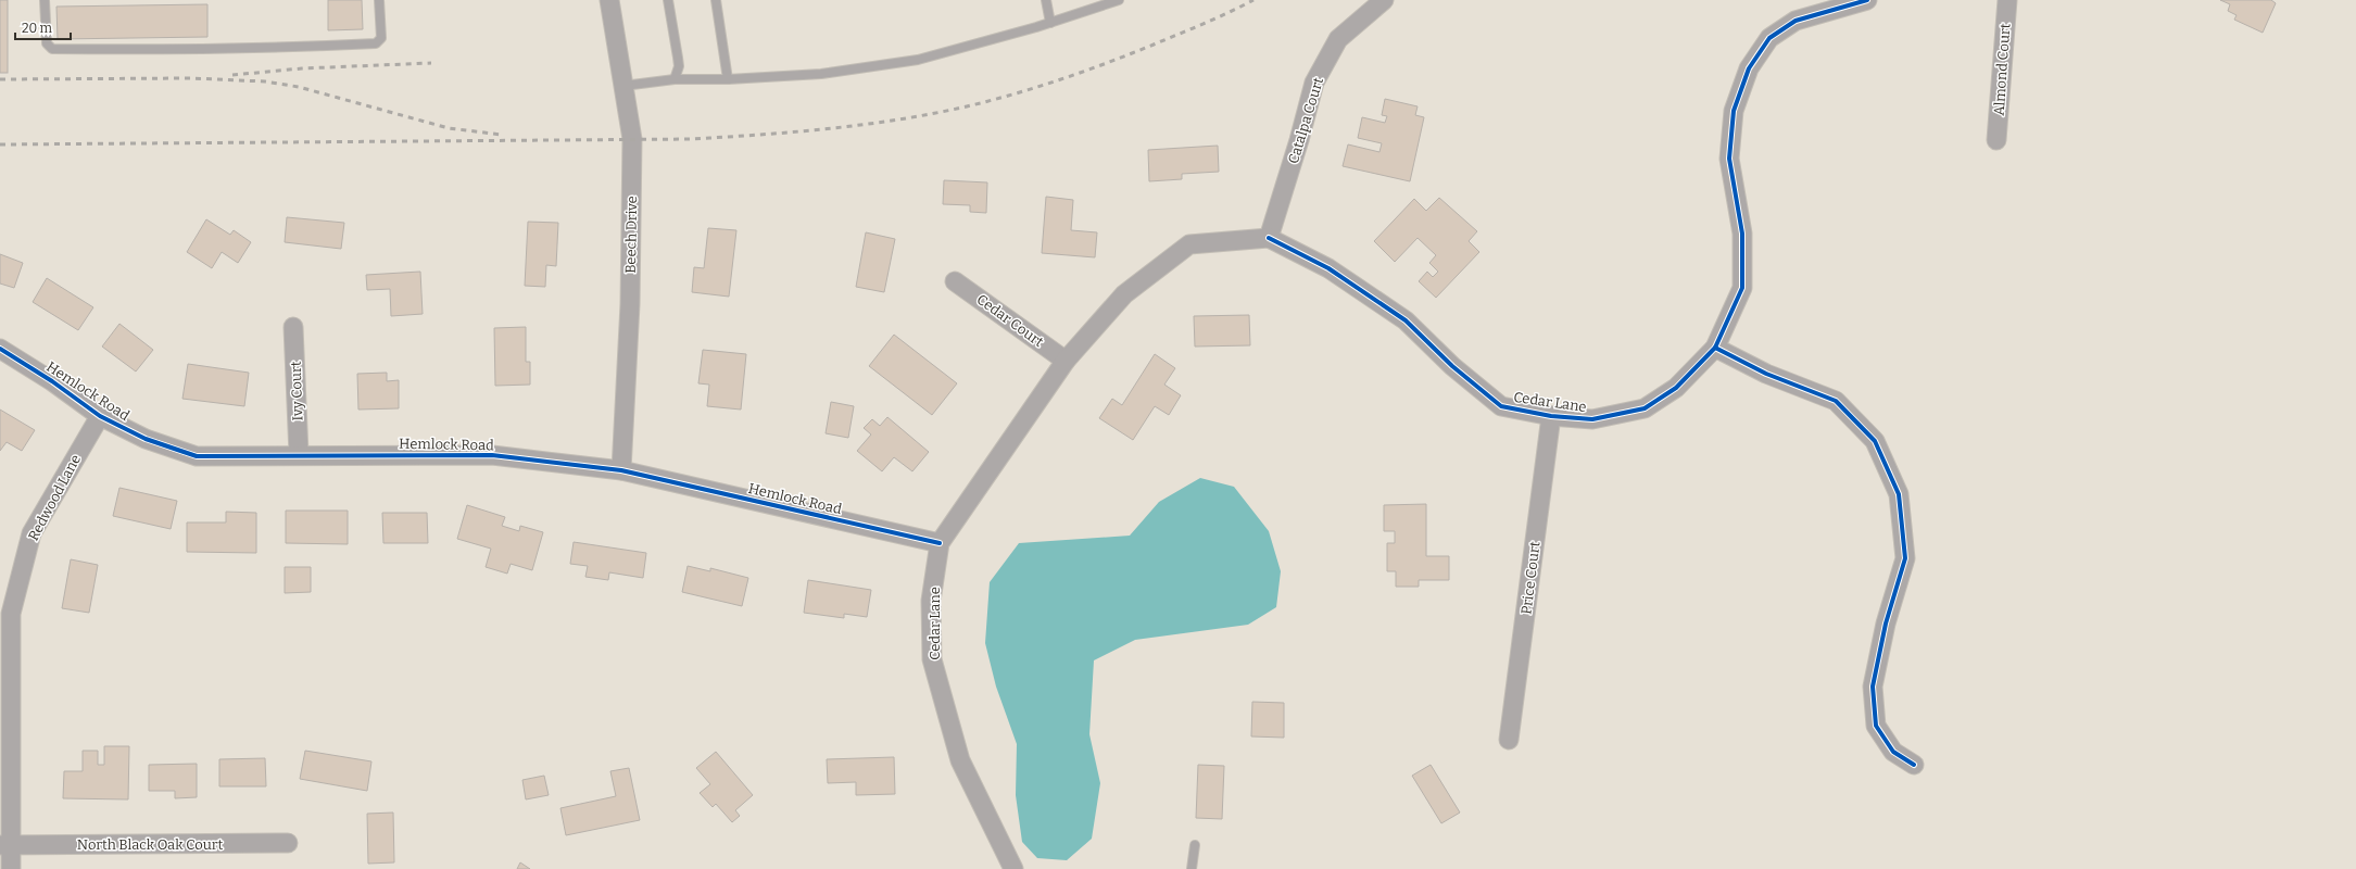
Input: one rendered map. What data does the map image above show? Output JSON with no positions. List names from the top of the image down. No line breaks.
{"streets":{"street":["Almond Court","Catalpa Court","Beech Drive","Cedar Court","Hemlock Road","Ivy Court","Cedar Lane","Redwood Lane","Price Court","North Black Oak Court"]},"crossings":[["Catalpa Court","Cedar Lane"],["Beech Drive","Hemlock Road"],["Cedar Court","Cedar Lane"],["Hemlock Road","Ivy Court"],["Hemlock Road","Cedar Lane"],["Hemlock Road","Redwood Lane"],["Cedar Lane","Price Court"],["Redwood Lane","North Black Oak Court"]],"scale_bar":"20 m"}
